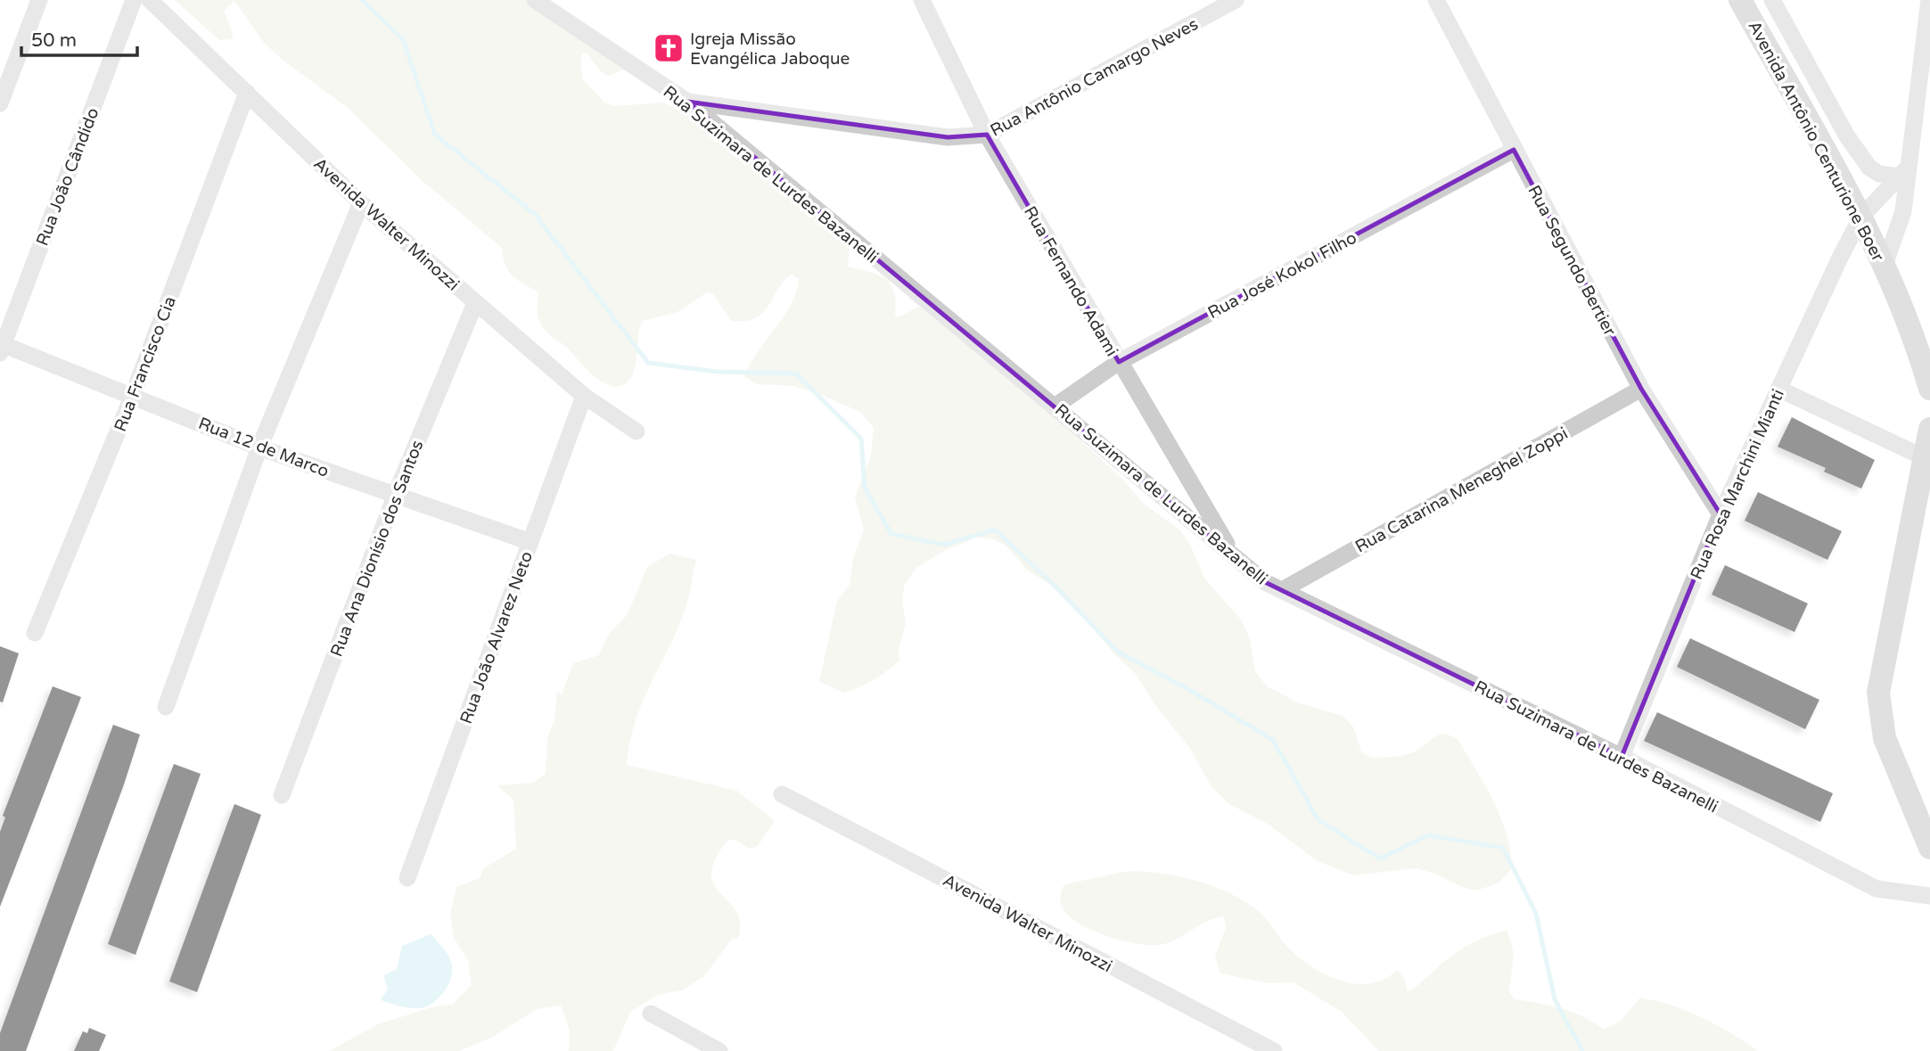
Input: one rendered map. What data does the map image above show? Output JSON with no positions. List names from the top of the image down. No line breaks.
{"streets":{"street":["Rua Antônio Camargo Neves","Avenida Antônio Centurione Boer","Rua Suzimara de Lurdes Bazanelli","Rua João Cândido","Avenida Walter Minozzi","Rua Segundo Bertier","Rua José Kokol Filho","Rua Fernando Adami","Rua Francisco Cia","Rua 12 de Marco","Rua Rosa Marchini Mianti","Rua Catarina Meneghel Zoppi","Rua Ana Dionísio dos Santos","Rua João Alvarez Neto"]},"crossings":[["Rua Antônio Camargo Neves","Rua Suzimara de Lurdes Bazanelli"],["Rua Antônio Camargo Neves","Rua Fernando Adami"],["Avenida Antônio Centurione Boer","Rua Rosa Marchini Mianti"],["Rua Suzimara de Lurdes Bazanelli","Rua José Kokol Filho"],["Rua Suzimara de Lurdes Bazanelli","Rua Fernando Adami"],["Rua Suzimara de Lurdes Bazanelli","Rua Rosa Marchini Mianti"],["Rua Suzimara de Lurdes Bazanelli","Rua Catarina Meneghel Zoppi"],["Rua João Cândido","Rua 12 de Marco"],["Avenida Walter Minozzi","Rua Francisco Cia"],["Avenida Walter Minozzi","Rua Ana Dionísio dos Santos"],["Avenida Walter Minozzi","Rua João Alvarez Neto"],["Rua Segundo Bertier","Rua José Kokol Filho"],["Rua Segundo Bertier","Rua Rosa Marchini Mianti"],["Rua Segundo Bertier","Rua Catarina Meneghel Zoppi"],["Rua José Kokol Filho","Rua Fernando Adami"],["Rua Francisco Cia","Rua 12 de Marco"],["Rua 12 de Marco","Rua Ana Dionísio dos Santos"],["Rua 12 de Marco","Rua João Alvarez Neto"]],"places":{"church":["Igreja Missão Evangélica Jaboque"]},"scale_bar":"50 m"}
